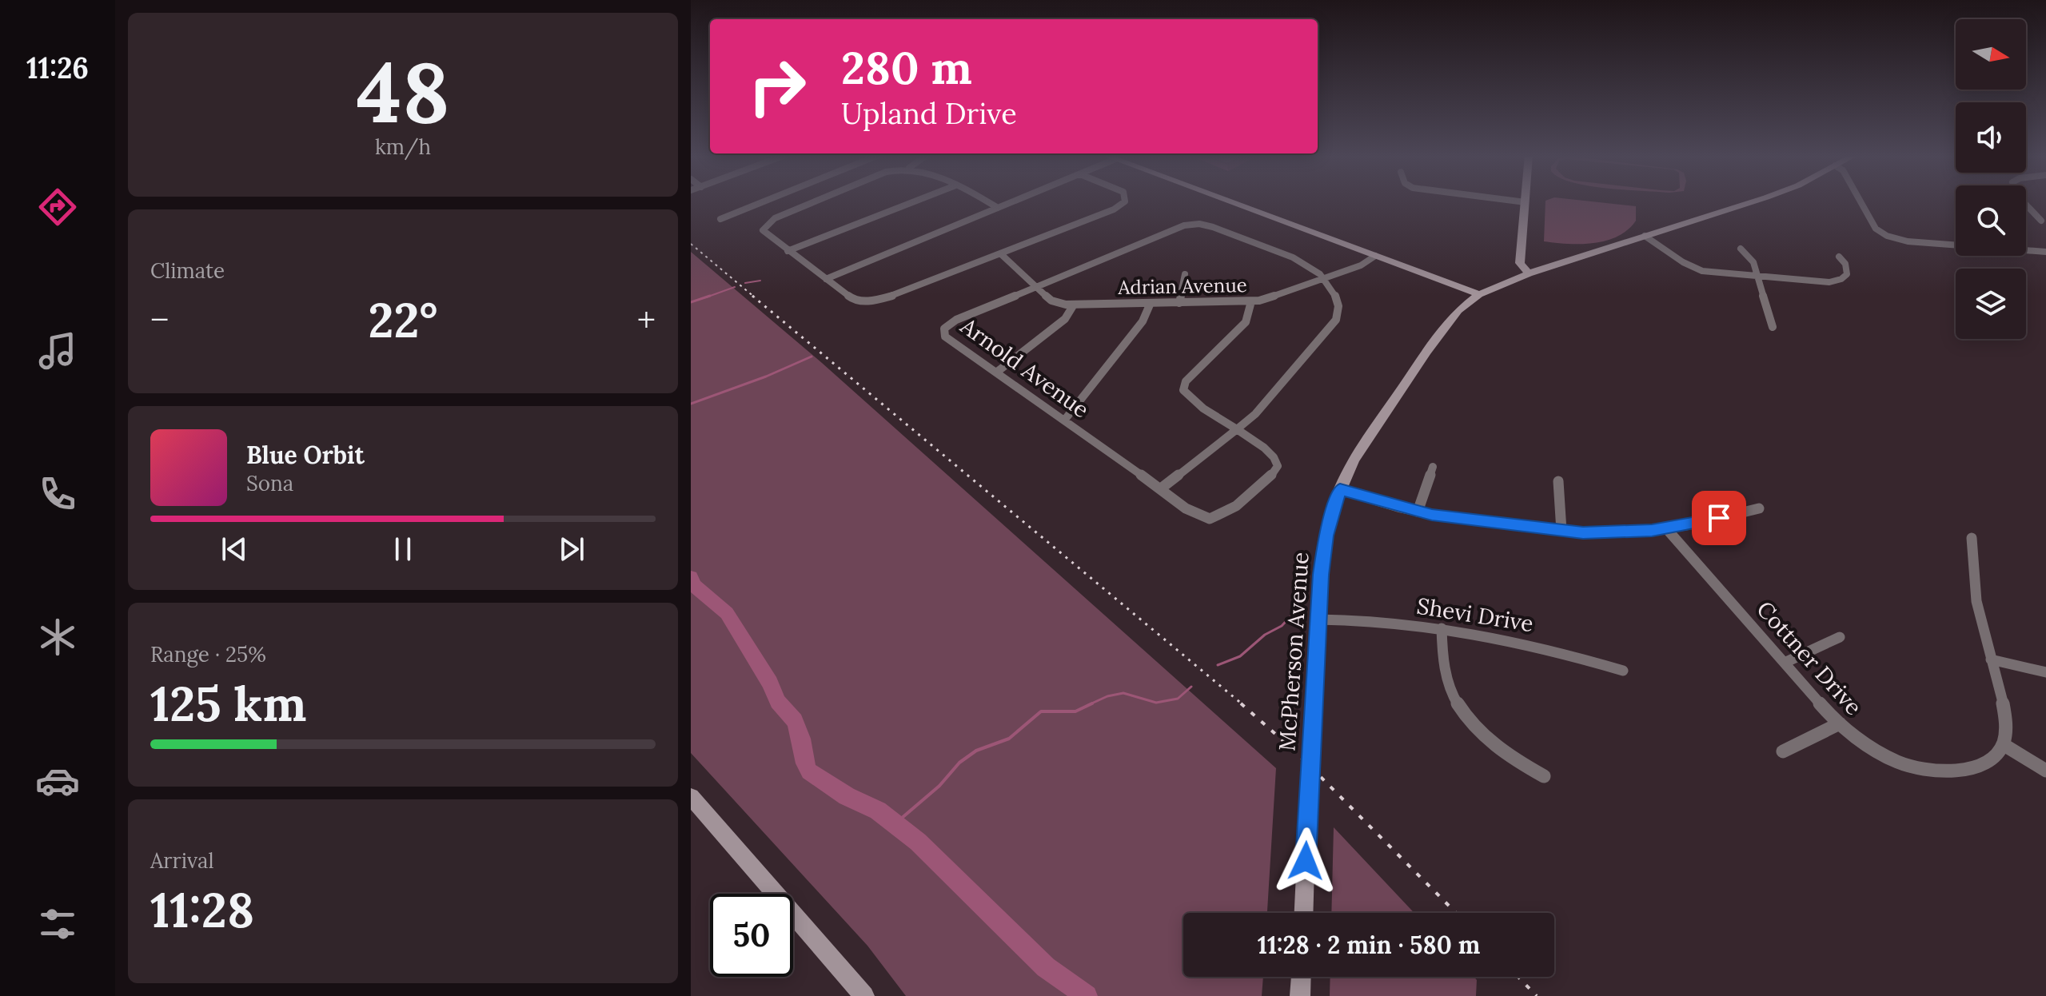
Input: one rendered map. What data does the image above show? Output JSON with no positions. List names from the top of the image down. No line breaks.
{"streets":{"main road":["McPherson Avenue"],"street":["Adrian Avenue","Arnold Avenue","Shevi Drive","Cottner Drive"]},"crossings":[["Adrian Avenue","Arnold Avenue"],["Shevi Drive","McPherson Avenue"]],"north":"right","page":{"tabs":"11:26","tile":[["48","km/h"],"Climate",["Range · 25%","125 km"],["Arrival","11:28"]],"turn":["280 m","Upland Drive"],"heat":["−","22°","+"],"song":["Blue Orbit","Sona"],"limit":"50","trip":"11:28 · 2 min · 580 m"}}
